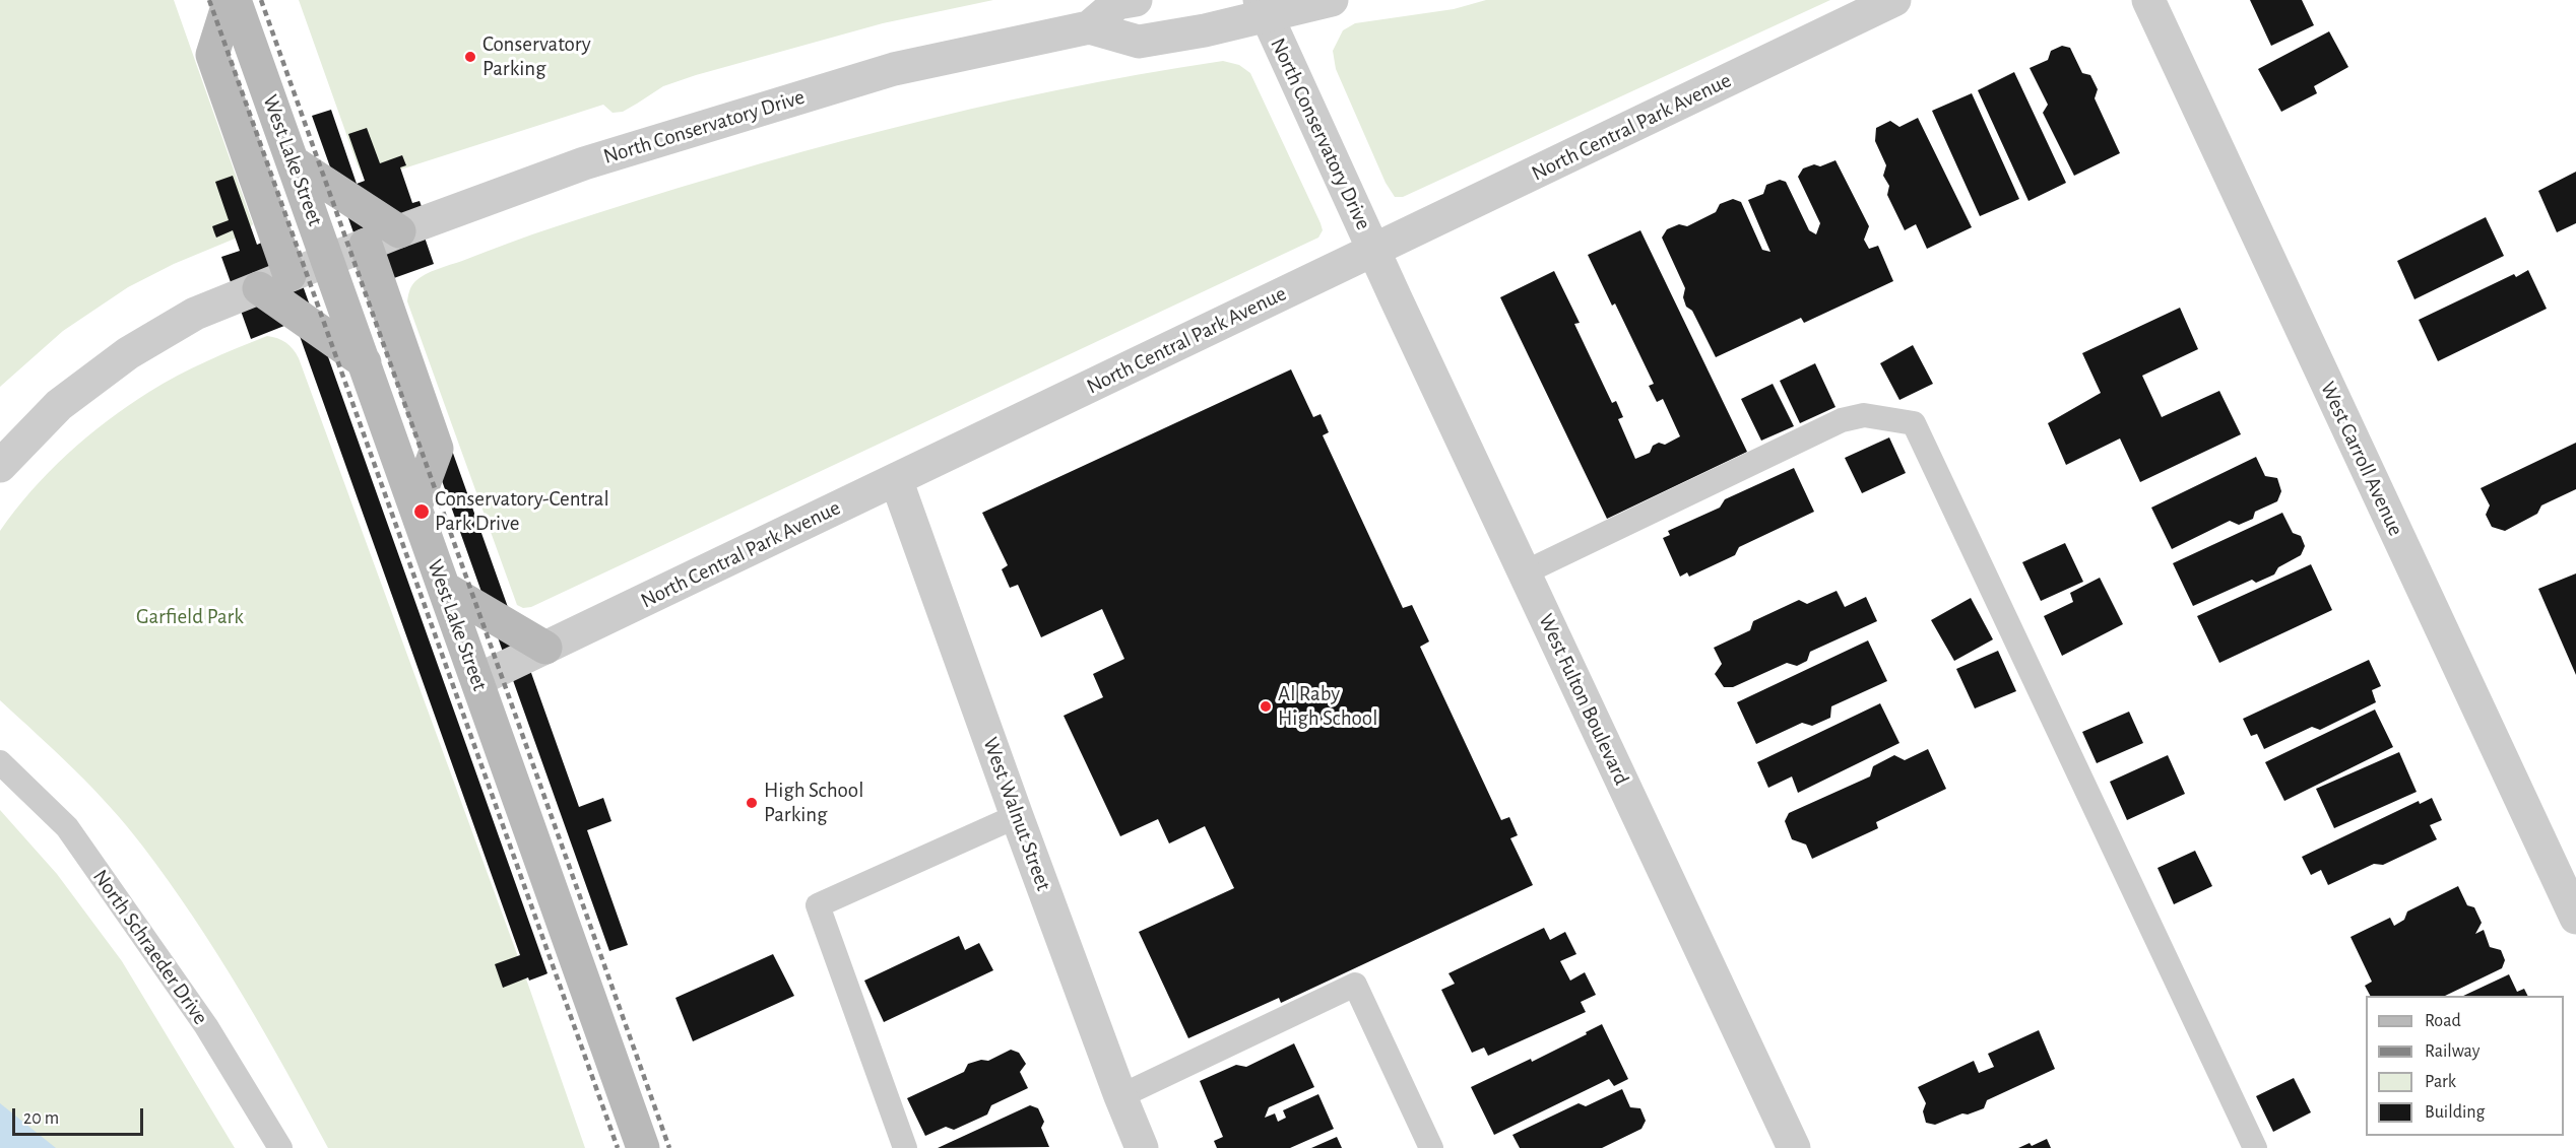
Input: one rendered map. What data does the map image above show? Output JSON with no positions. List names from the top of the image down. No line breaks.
{"streets":{"main road":["West Lake Street"],"street":["North Conservatory Drive","North Central Park Avenue","West Carroll Avenue","West Fulton Boulevard","West Walnut Street"],"lane":["North Schraeder Drive"]},"crossings":[["North Conservatory Drive","North Central Park Avenue"],["North Conservatory Drive","West Lake Street"],["North Conservatory Drive","West Fulton Boulevard"],["North Central Park Avenue","West Lake Street"],["North Central Park Avenue","West Fulton Boulevard"],["North Central Park Avenue","West Walnut Street"]],"parks":["Garfield Park"],"places":["Conservatory Parking","Conservatory-Central Park Drive","Al Raby High School","High School Parking"],"legend":["Road","Railway","Park","Building"],"scale_bar":"20 m"}
